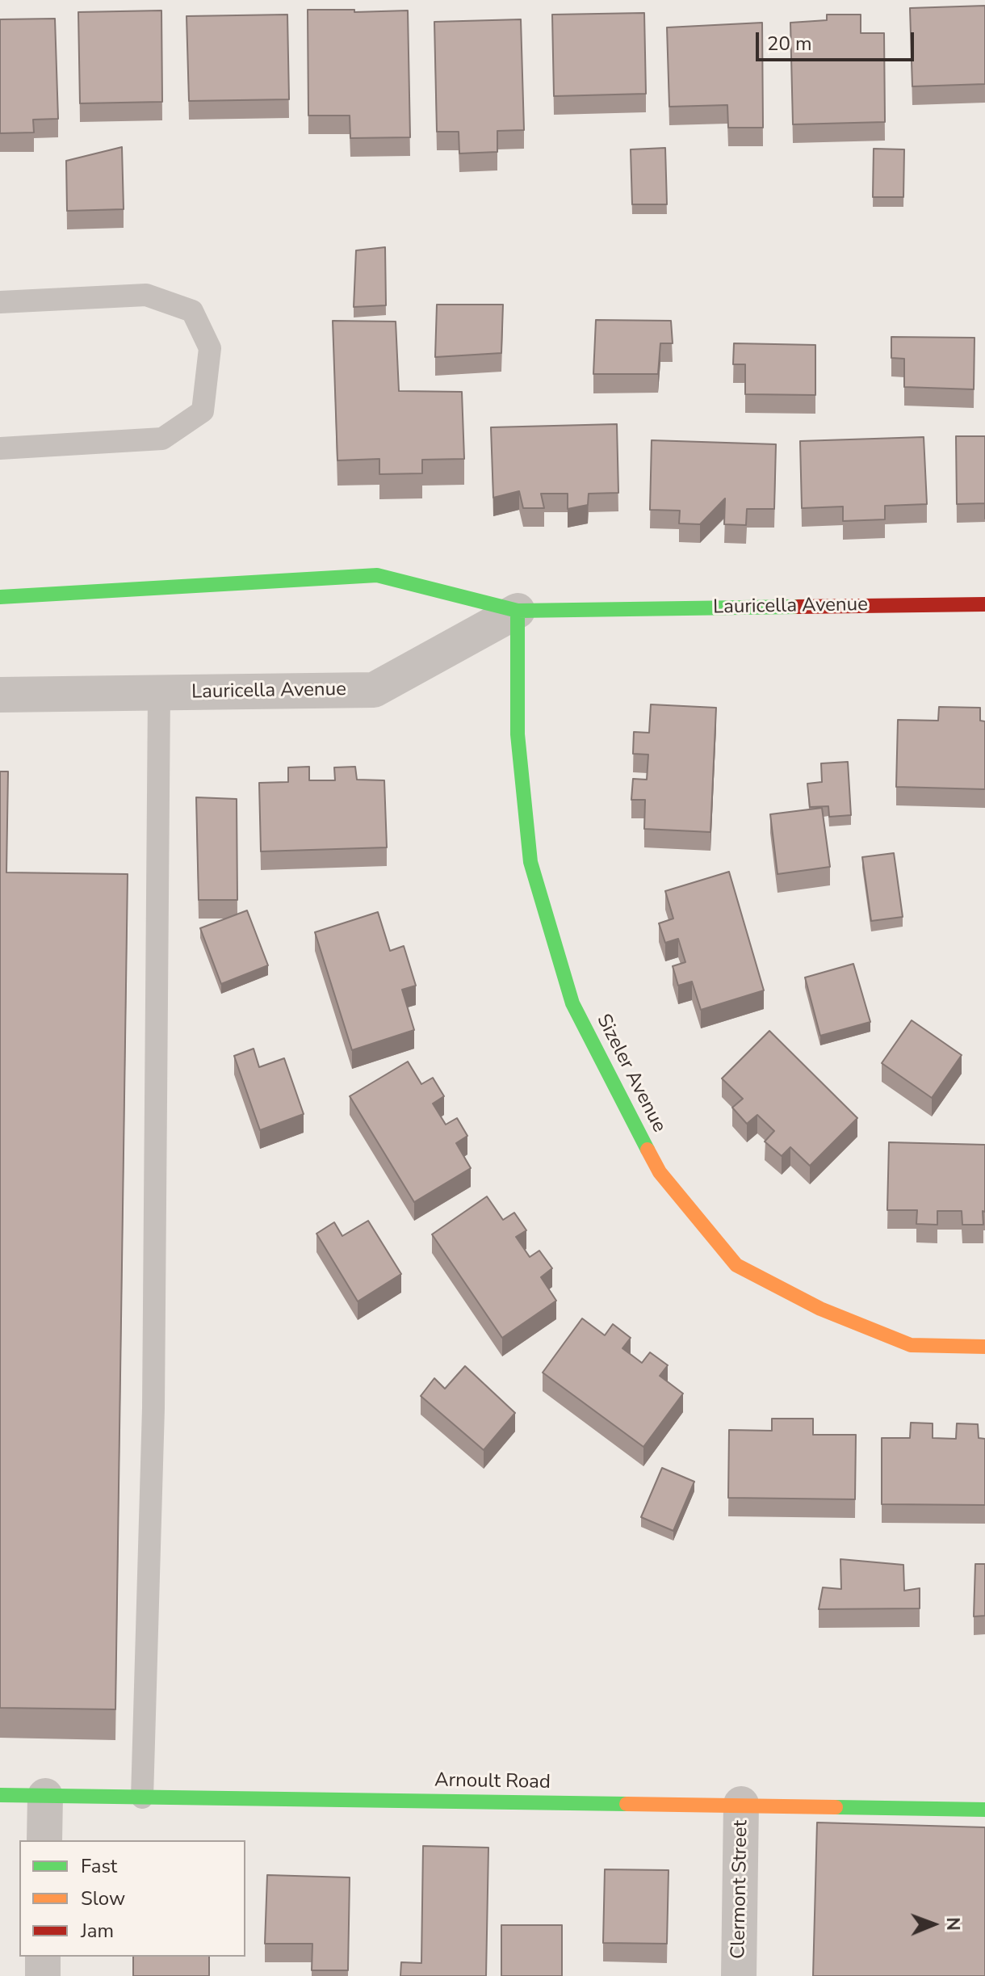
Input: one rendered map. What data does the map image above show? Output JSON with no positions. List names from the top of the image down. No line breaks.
{"streets":{"street":["Lauricella Avenue","Sizeler Avenue","Arnoult Road","Clermont Street"]},"crossings":[["Lauricella Avenue","Sizeler Avenue"],["Arnoult Road","Clermont Street"]],"legend":["Fast","Slow","Jam"],"scale_bar":"20 m","north":"right"}
